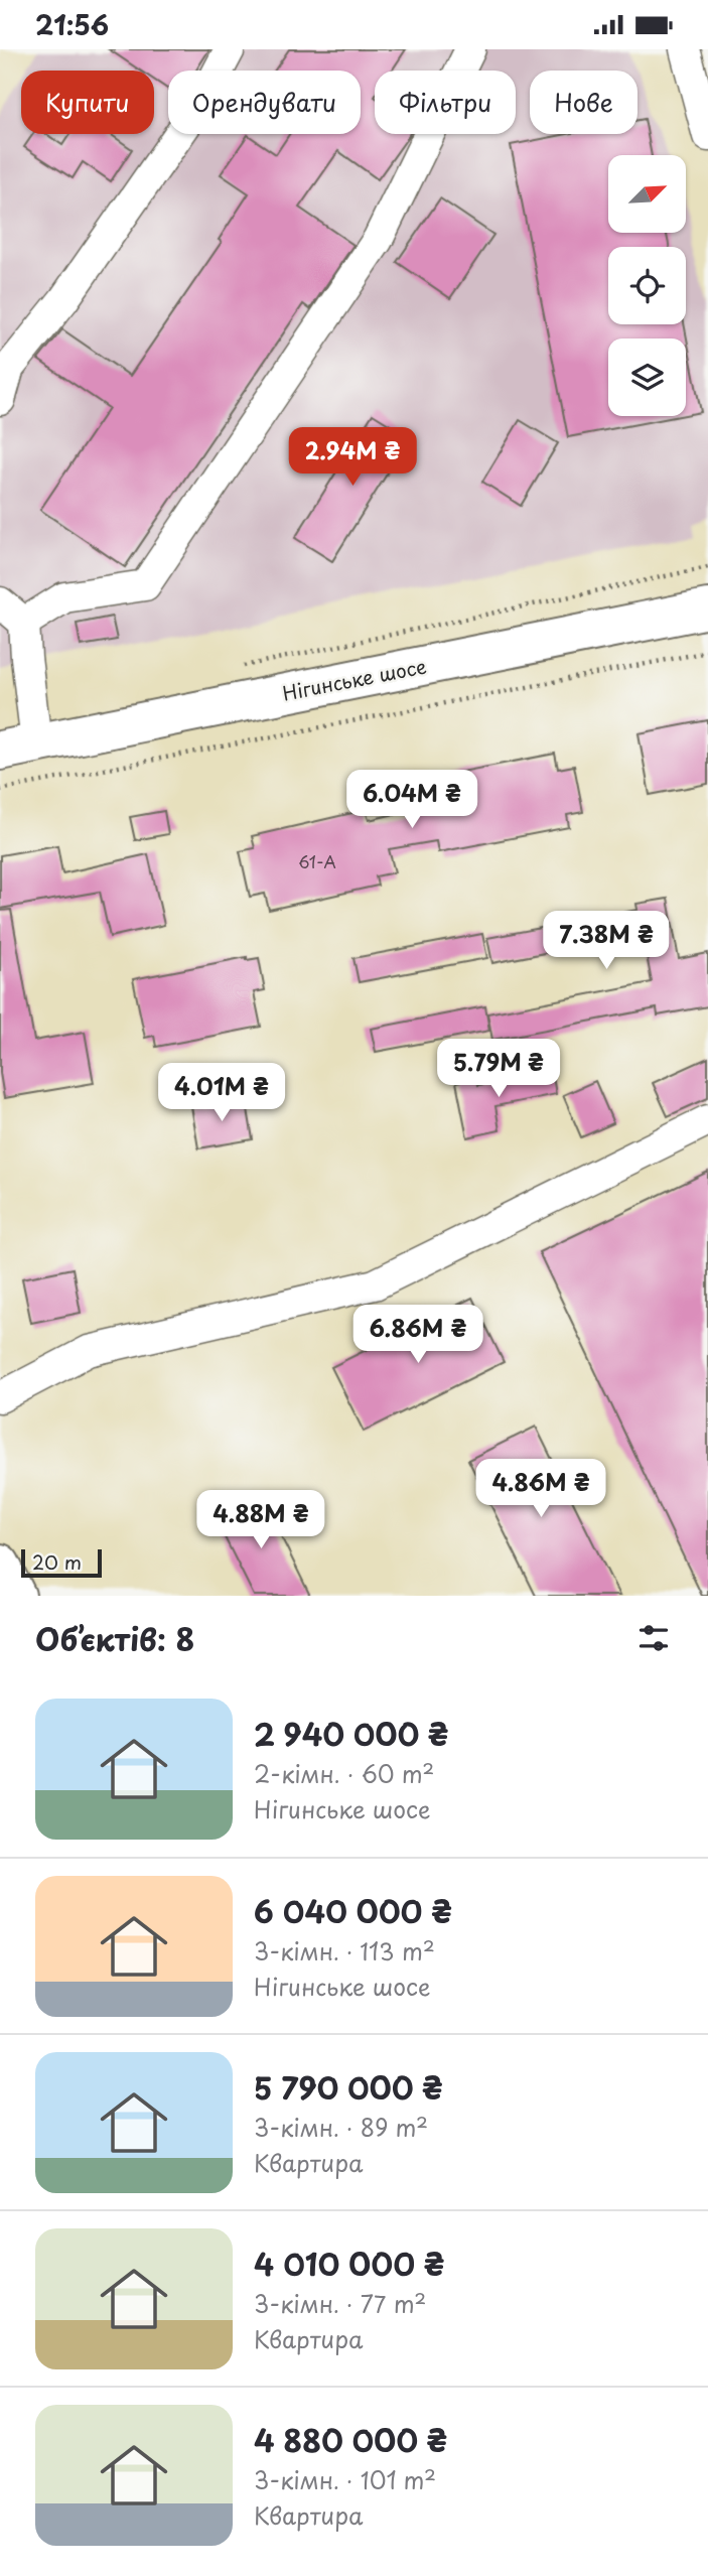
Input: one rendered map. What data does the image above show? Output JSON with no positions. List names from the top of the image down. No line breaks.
{"streets":{"main road":["Нігинське шосе"]},"house_numbers":["61-А"],"scale_bar":"20 m","north":"top right","page":{"status":"21:56","chip":["Купити","Орендувати","Фільтри","Нове"],"price":["2.94M ₴","6.04M ₴","7.38M ₴","5.79M ₴","4.01M ₴","6.86M ₴","4.86M ₴","4.88M ₴"],"scale":"20 m","heading":"Об’єктів: 8","list":[{"name":"2 940 000 ₴","note":"2-кімн. · 60 m² · Нігинське шосе"},{"name":"6 040 000 ₴","note":"3-кімн. · 113 m² · Нігинське шосе"},{"name":"5 790 000 ₴","note":"3-кімн. · 89 m² · Квартира"},{"name":"4 010 000 ₴","note":"3-кімн. · 77 m² · Квартира"},{"name":"4 880 000 ₴","note":"3-кімн. · 101 m² · Квартира"}]}}
